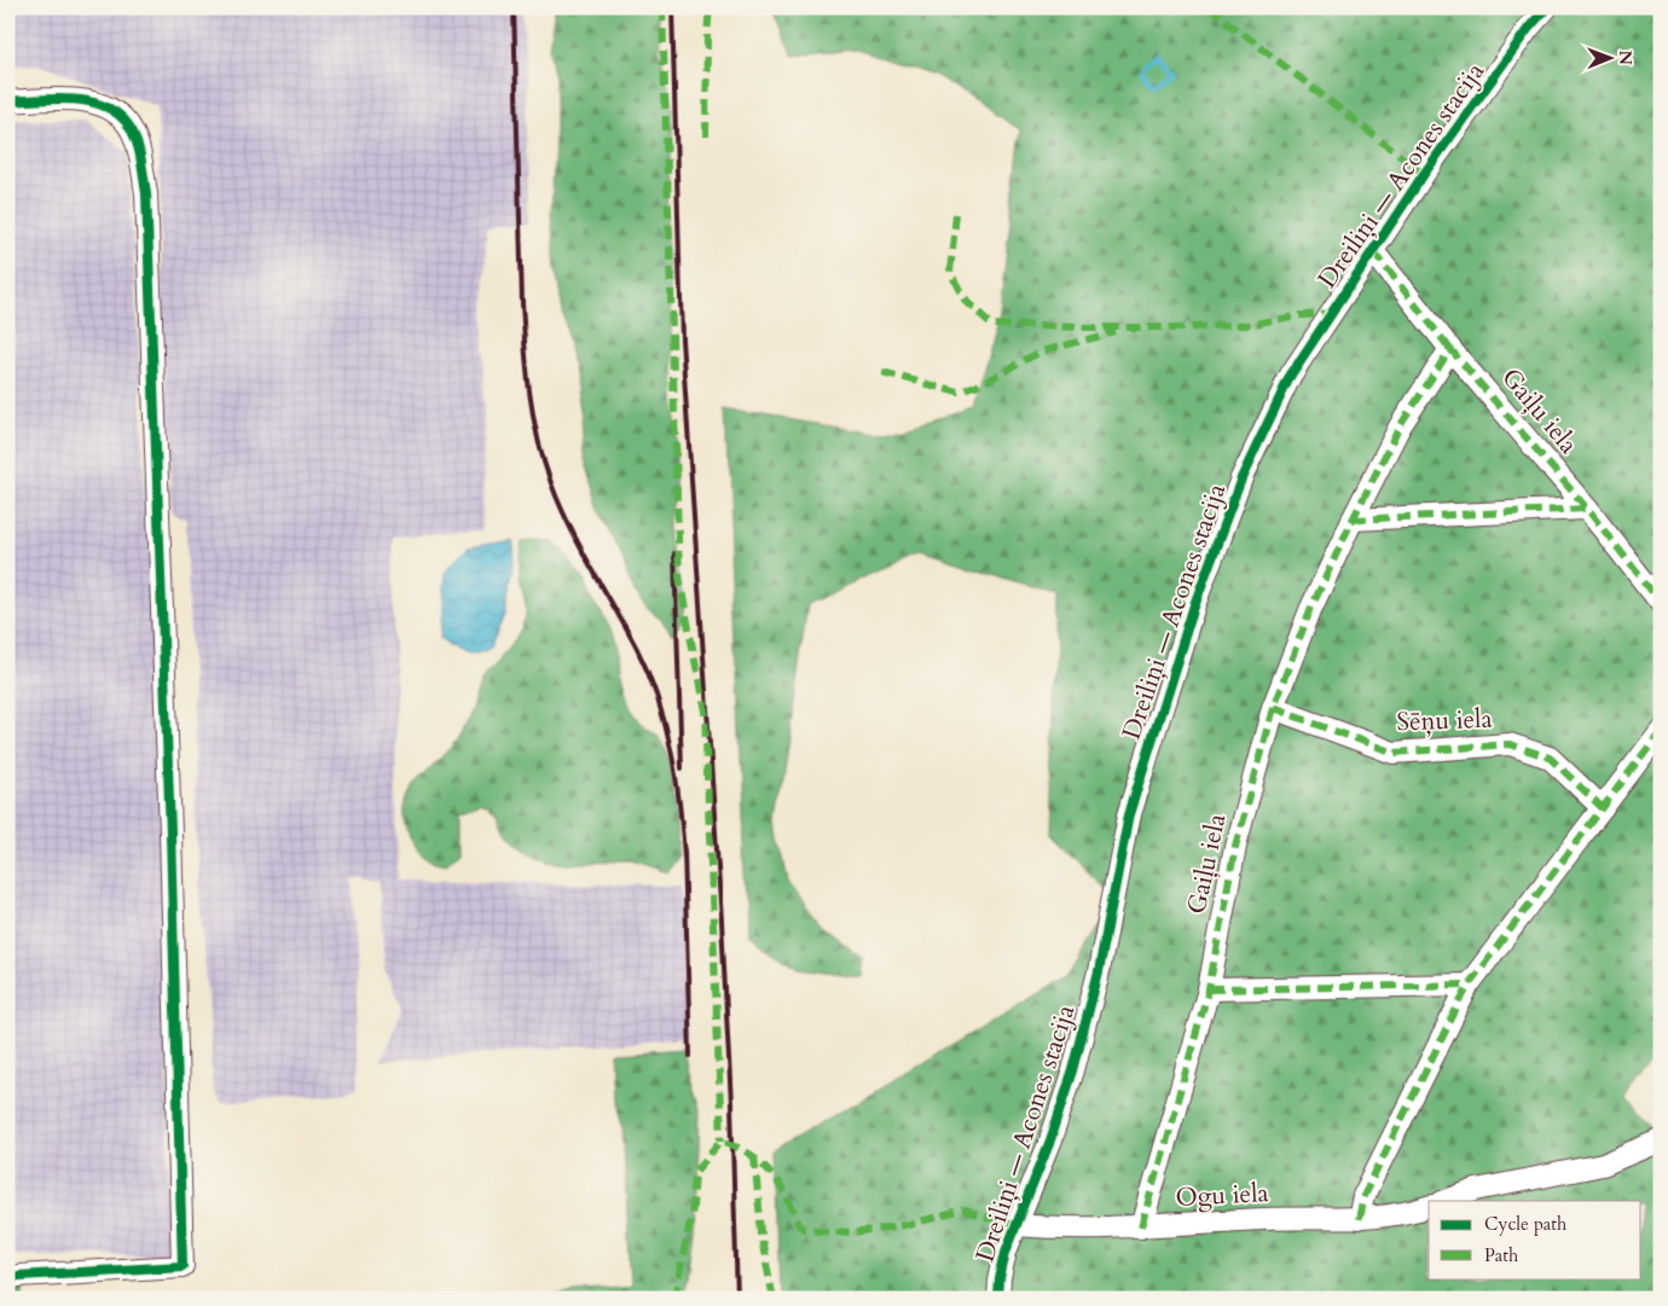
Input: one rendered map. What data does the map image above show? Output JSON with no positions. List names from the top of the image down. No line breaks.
{"streets":{"street":["Dreiliņi — Acones stacija","Gaiļu iela","Sēņu iela","Ogu iela"]},"crossings":[["Dreiliņi — Acones stacija","Gaiļu iela"],["Dreiliņi — Acones stacija","Ogu iela"],["Gaiļu iela","Sēņu iela"],["Gaiļu iela","Ogu iela"]],"legend":["Cycle path","Path"],"north":"right"}
